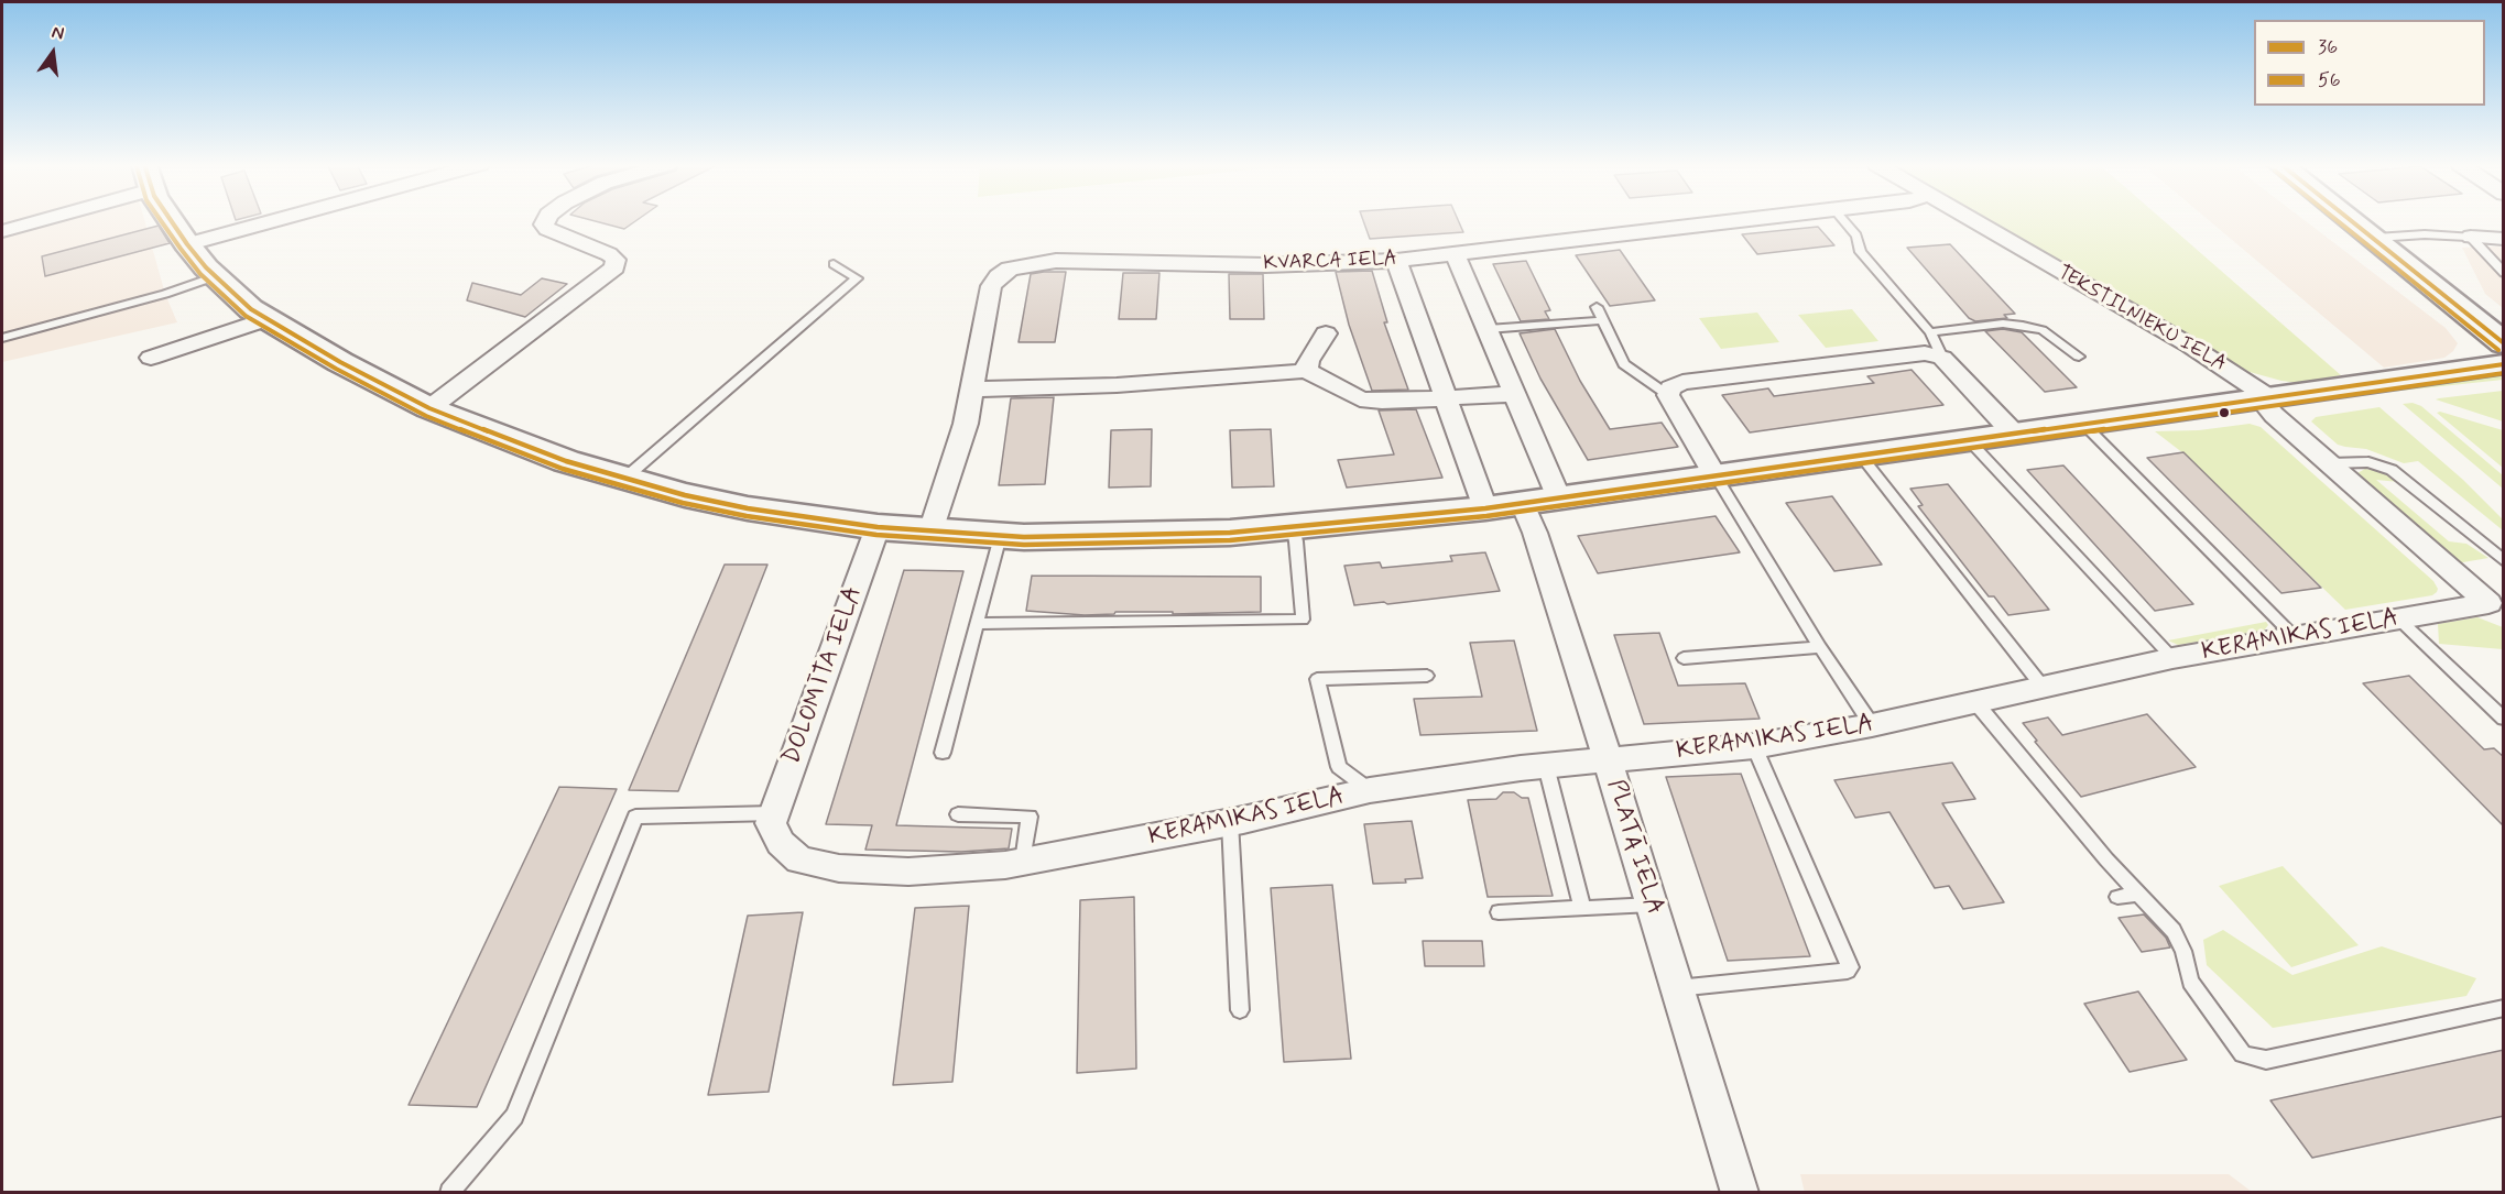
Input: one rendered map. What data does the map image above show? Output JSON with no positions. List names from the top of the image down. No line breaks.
{"streets":{"street":["KVARCA IELA","TEKSTILNIEKU IELA","KERAMIKAS IELA","DOLOMĪTA IELA","PLATĀ IELA"]},"crossings":[["TEKSTILNIEKU IELA","KERAMIKAS IELA"],["KERAMIKAS IELA","DOLOMĪTA IELA"],["KERAMIKAS IELA","PLATĀ IELA"]],"lines":["transit line 36","transit line 56"],"legend":["36","56"],"north":"top"}
